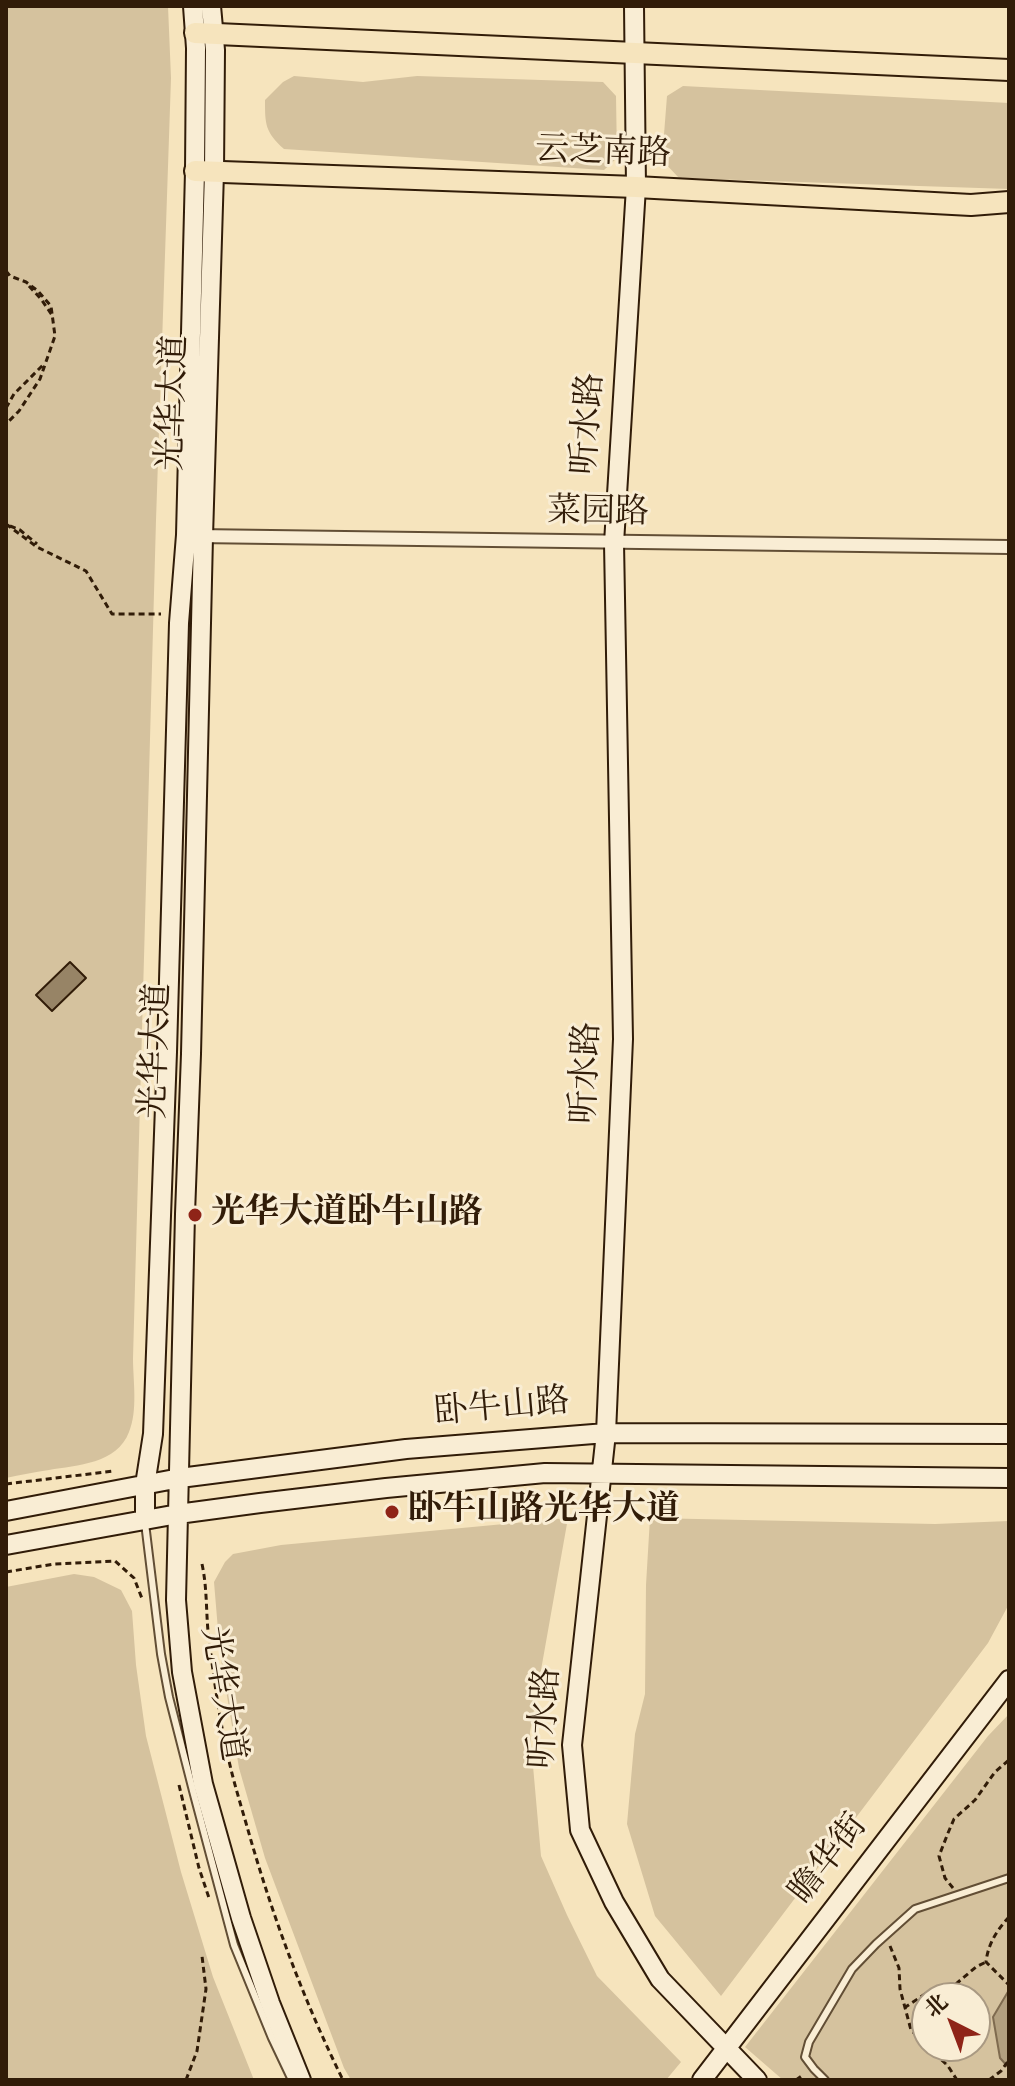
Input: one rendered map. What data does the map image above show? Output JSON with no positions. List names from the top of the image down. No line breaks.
{"streets":{"main road":["云芝南路","光华大道","听水路","卧牛山路","瞻华街"],"street":["菜园路"]},"crossings":[["云芝南路","光华大道"],["云芝南路","听水路"],["光华大道","菜园路"],["光华大道","卧牛山路"],["听水路","菜园路"],["听水路","卧牛山路"],["听水路","瞻华街"]],"places":["光华大道卧牛山路","卧牛山路光华大道"],"north":"top left"}
